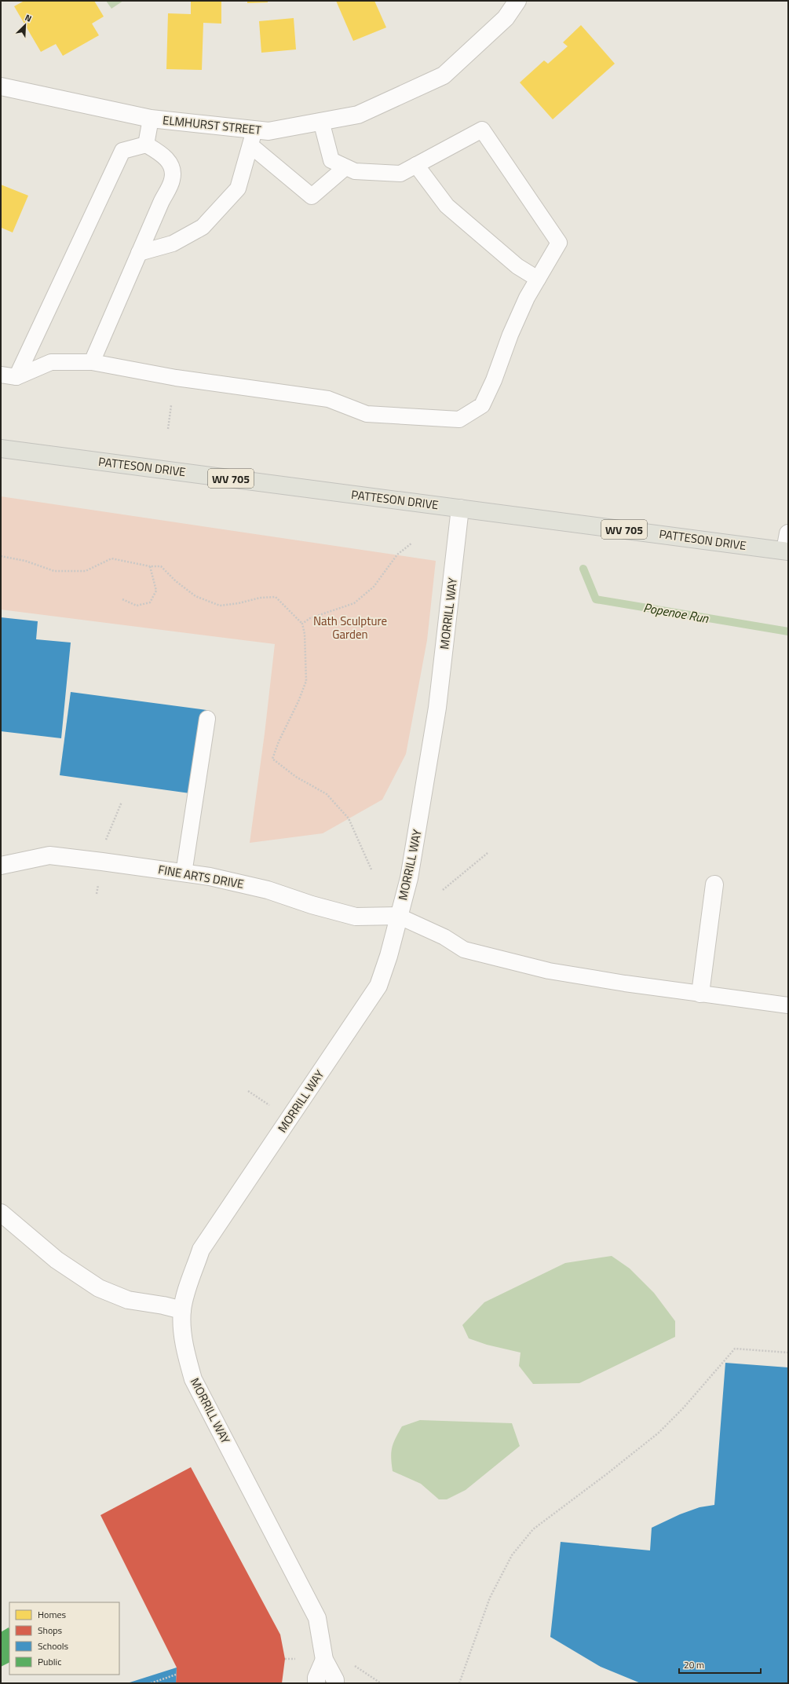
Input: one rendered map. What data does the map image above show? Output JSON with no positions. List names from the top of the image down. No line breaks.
{"streets":{"main road":["PATTESON DRIVE","WV 705"],"street":["ELMHURST STREET","MORRILL WAY","FINE ARTS DRIVE"]},"crossings":[["PATTESON DRIVE","MORRILL WAY"],["MORRILL WAY","FINE ARTS DRIVE"]],"water":["Popenoe Run"],"parks":["Nath Sculpture Garden"],"legend":["Homes","Shops","Schools","Public"],"scale_bar":"20 m","north":"top right"}
